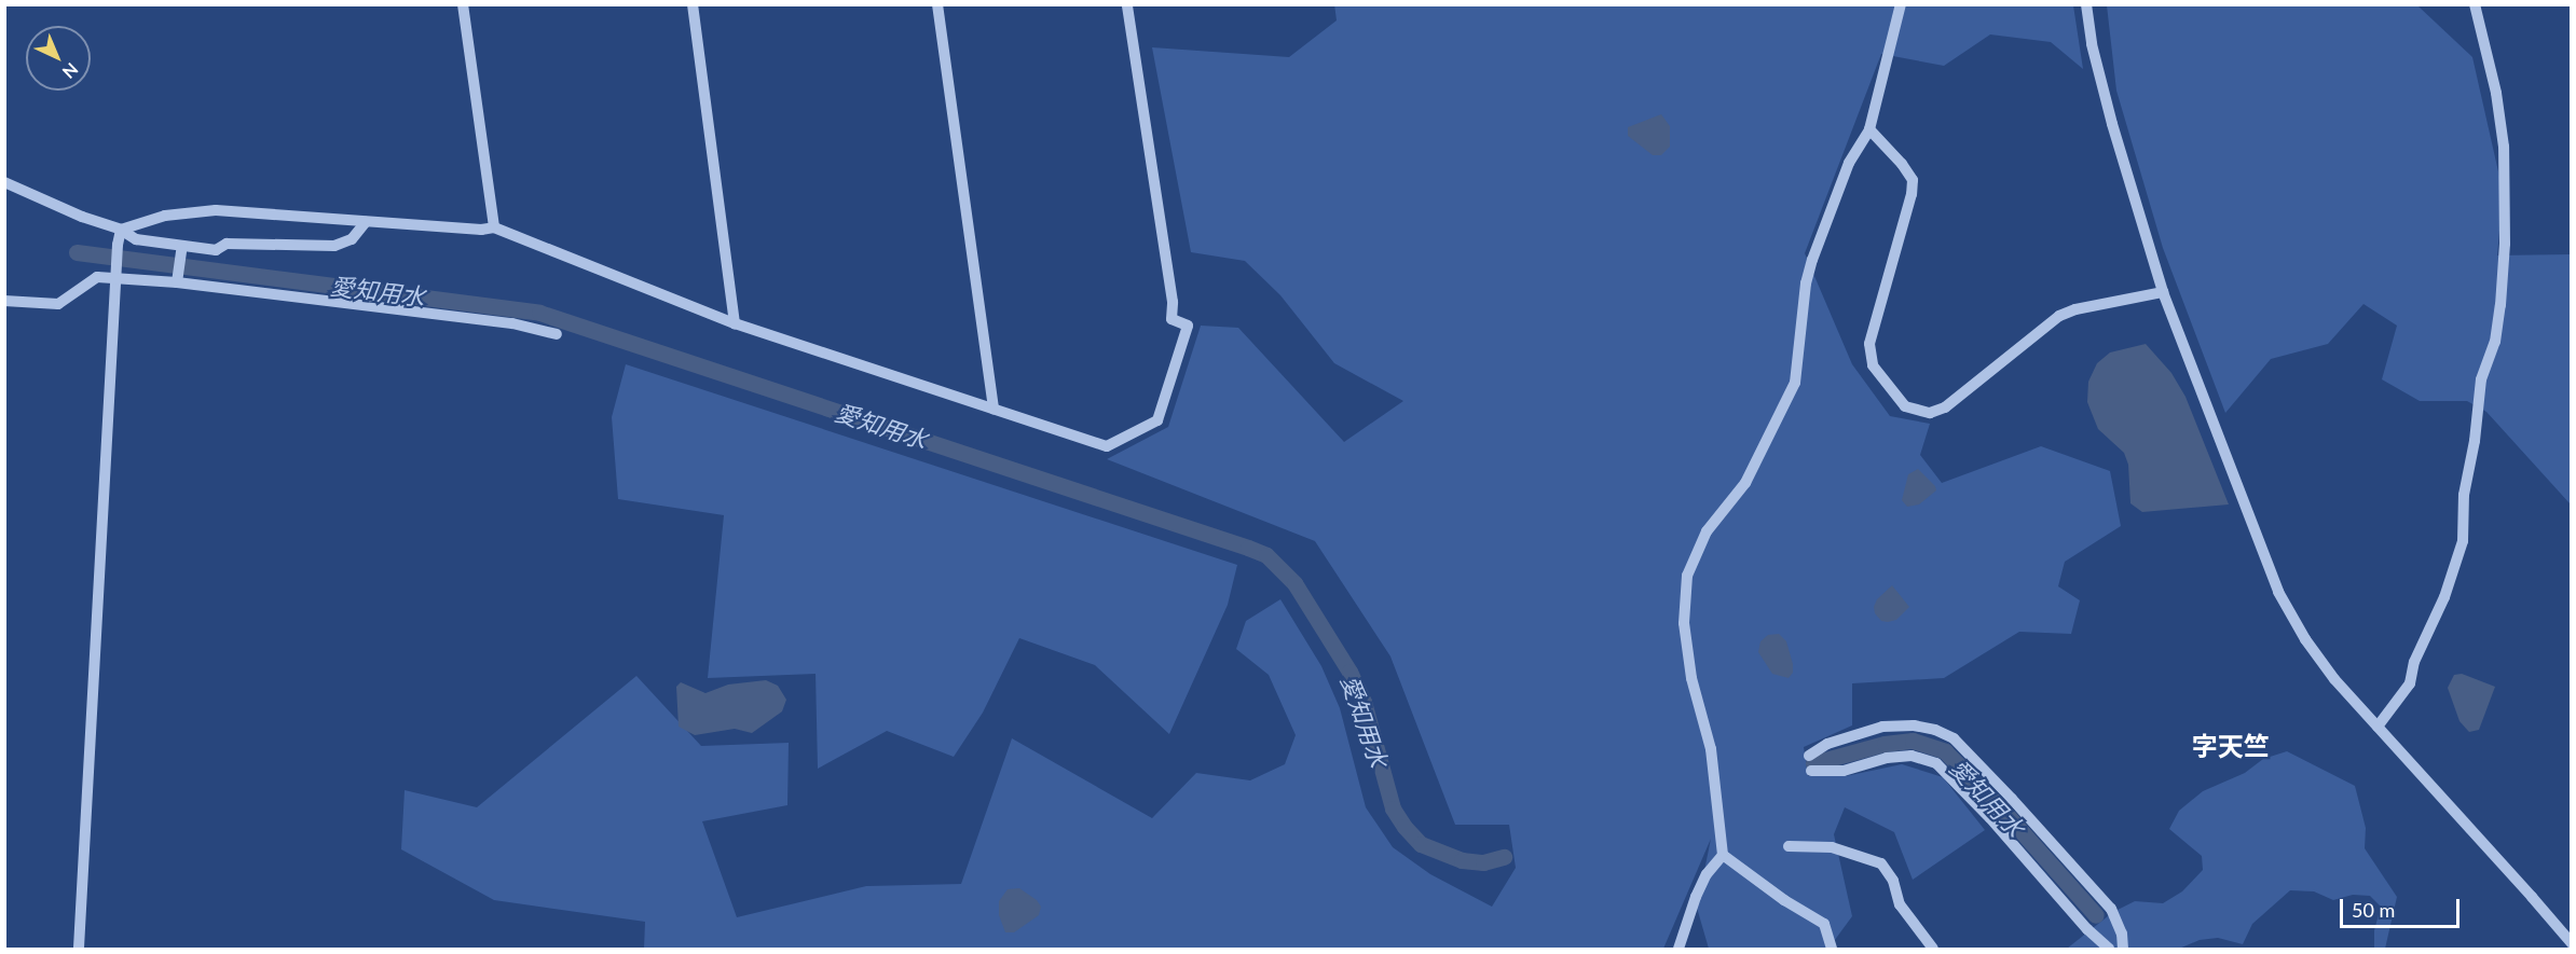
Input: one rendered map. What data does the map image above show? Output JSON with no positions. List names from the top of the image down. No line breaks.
{"districts":["字天竺"],"water":["愛知用水"],"scale_bar":"50 m","north":"bottom right"}
